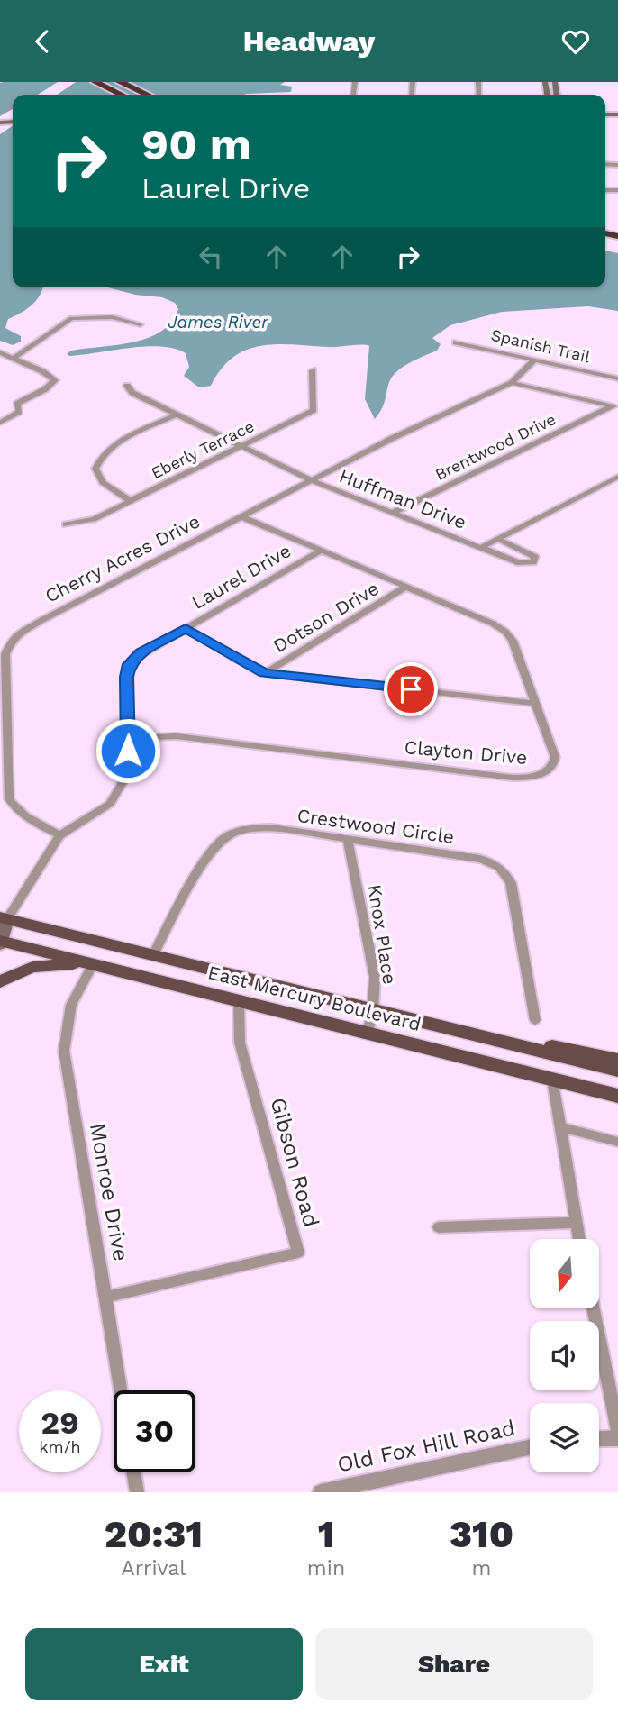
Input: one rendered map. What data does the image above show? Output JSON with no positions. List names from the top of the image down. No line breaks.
{"streets":{"main road":["East Mercury Boulevard"],"street":["Spanish Trail","Brentwood Drive","Eberly Terrace","Huffman Drive","Cherry Acres Drive","Laurel Drive","Dotson Drive","Clayton Drive","Crestwood Circle","Knox Place","Gibson Road","Monroe Drive","Old Fox Hill Road"]},"crossings":[["Spanish Trail","Cherry Acres Drive"],["Brentwood Drive","Huffman Drive"],["Eberly Terrace","Huffman Drive"],["Huffman Drive","Cherry Acres Drive"],["Cherry Acres Drive","Laurel Drive"],["Cherry Acres Drive","Clayton Drive"],["Laurel Drive","Clayton Drive"],["Dotson Drive","Clayton Drive"],["Crestwood Circle","Knox Place"],["Crestwood Circle","East Mercury Boulevard"],["Knox Place","East Mercury Boulevard"],["East Mercury Boulevard","Gibson Road"],["East Mercury Boulevard","Monroe Drive"],["Gibson Road","Monroe Drive"]],"water":["James River"],"north":"bottom","page":{"header":"Headway","turn":["90 m","Laurel Drive"],"speed":"29 km/h","limit":"30","eta":["20:31","Arrival","1","min","310","m"],"buttons":["Exit","Share"]}}
